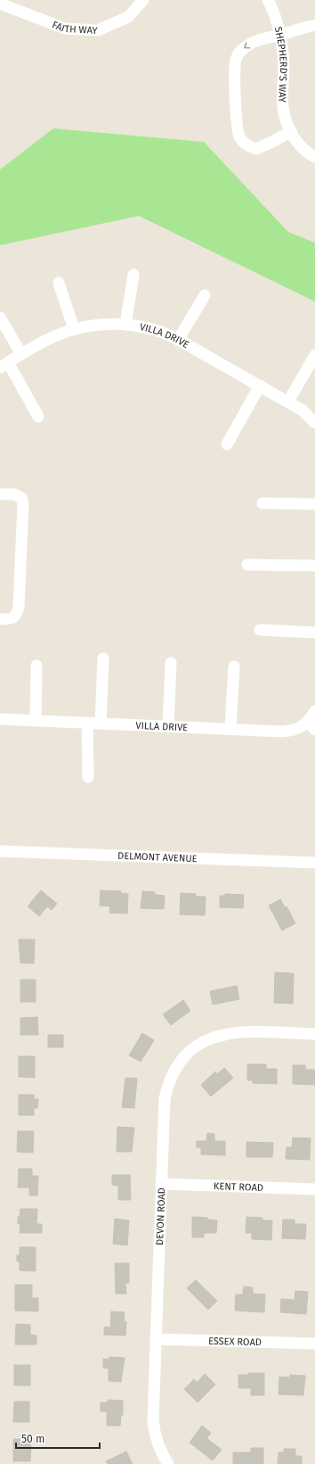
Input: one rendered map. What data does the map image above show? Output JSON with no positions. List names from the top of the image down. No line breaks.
{"streets":{"street":["FAITH WAY","SHEPHERD'S WAY","VILLA DRIVE","DELMONT AVENUE","KENT ROAD","DEVON ROAD","ESSEX ROAD"]},"crossings":[["KENT ROAD","DEVON ROAD"],["DEVON ROAD","ESSEX ROAD"]],"scale_bar":"50 m"}
